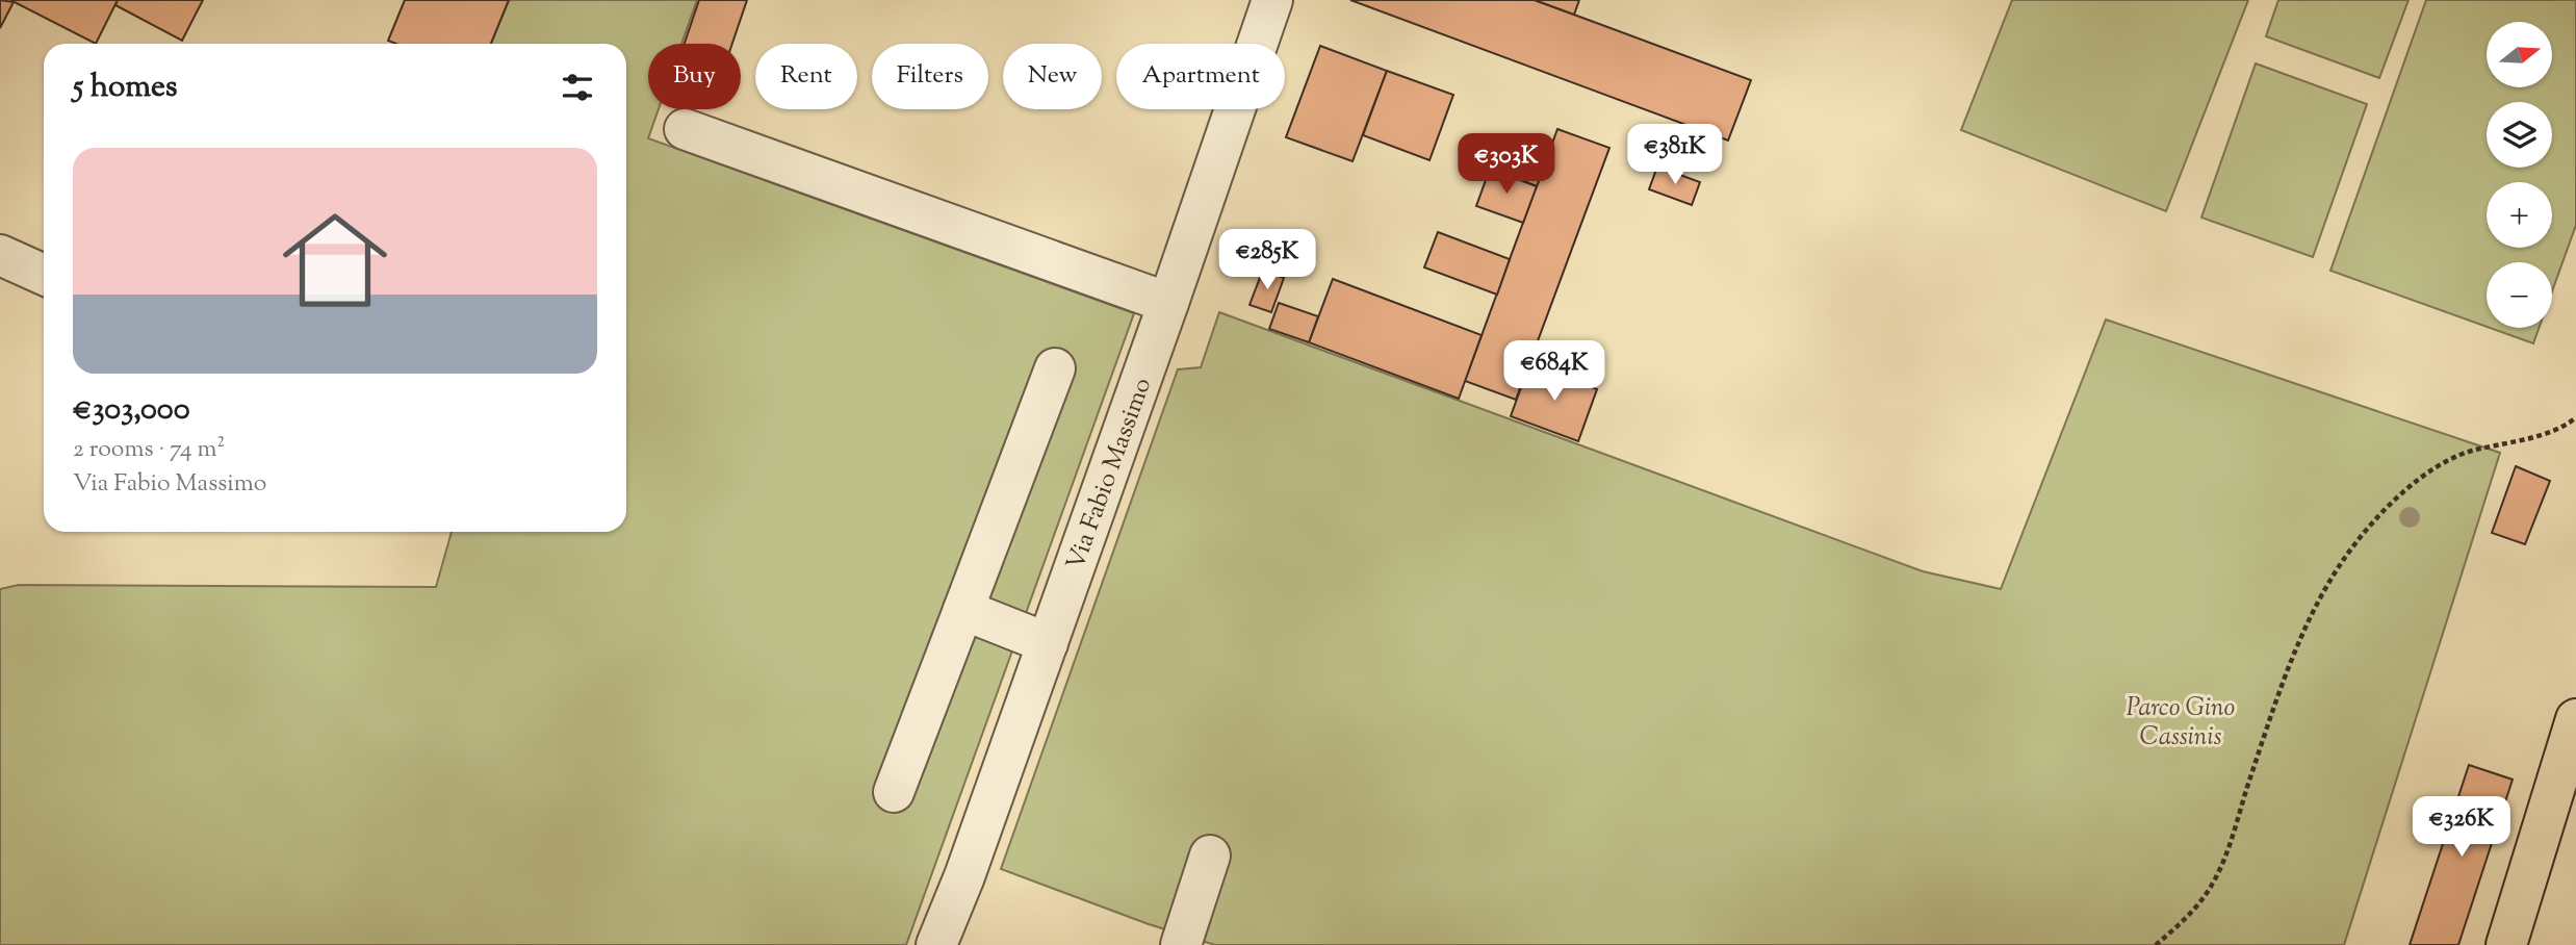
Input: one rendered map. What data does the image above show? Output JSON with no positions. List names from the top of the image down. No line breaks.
{"streets":{"street":["Via Fabio Massimo"]},"parks":["Parco Gino Cassinis"],"north":"right","page":{"map_buttons":["+","−"],"chip":["Buy","Rent","Filters","New","Apartment"],"heading":"5 homes","price":["€381K","€303K","€285K","€684K","€326K"],"list":[{"name":"€303,000","note":"2 rooms · 74 m² · Via Fabio Massimo"}]}}
